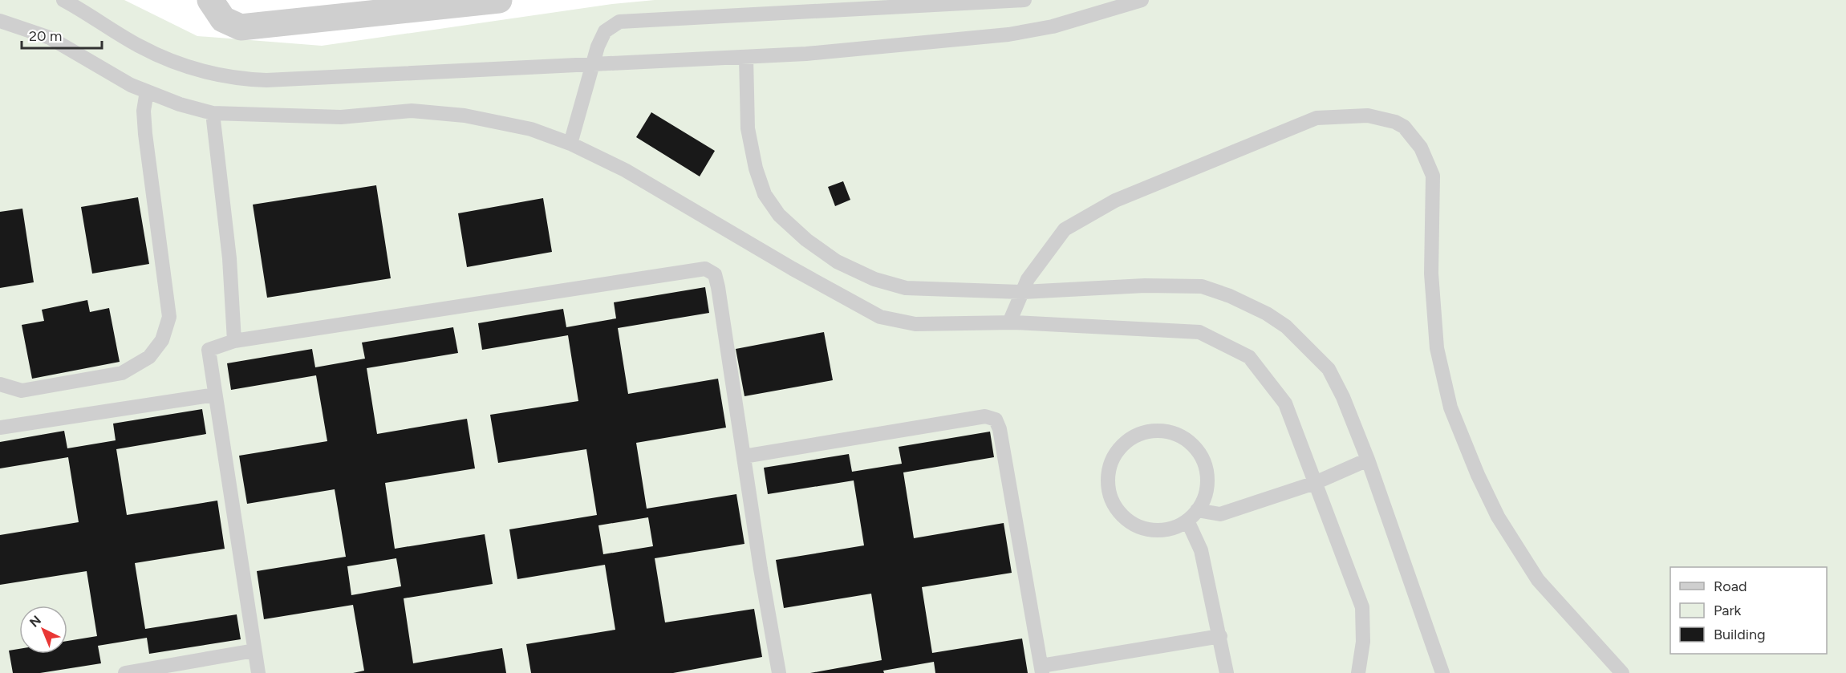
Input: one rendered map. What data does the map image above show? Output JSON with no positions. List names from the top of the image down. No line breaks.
{"legend":["Road","Park","Building"],"scale_bar":"20 m","north":"top left"}
